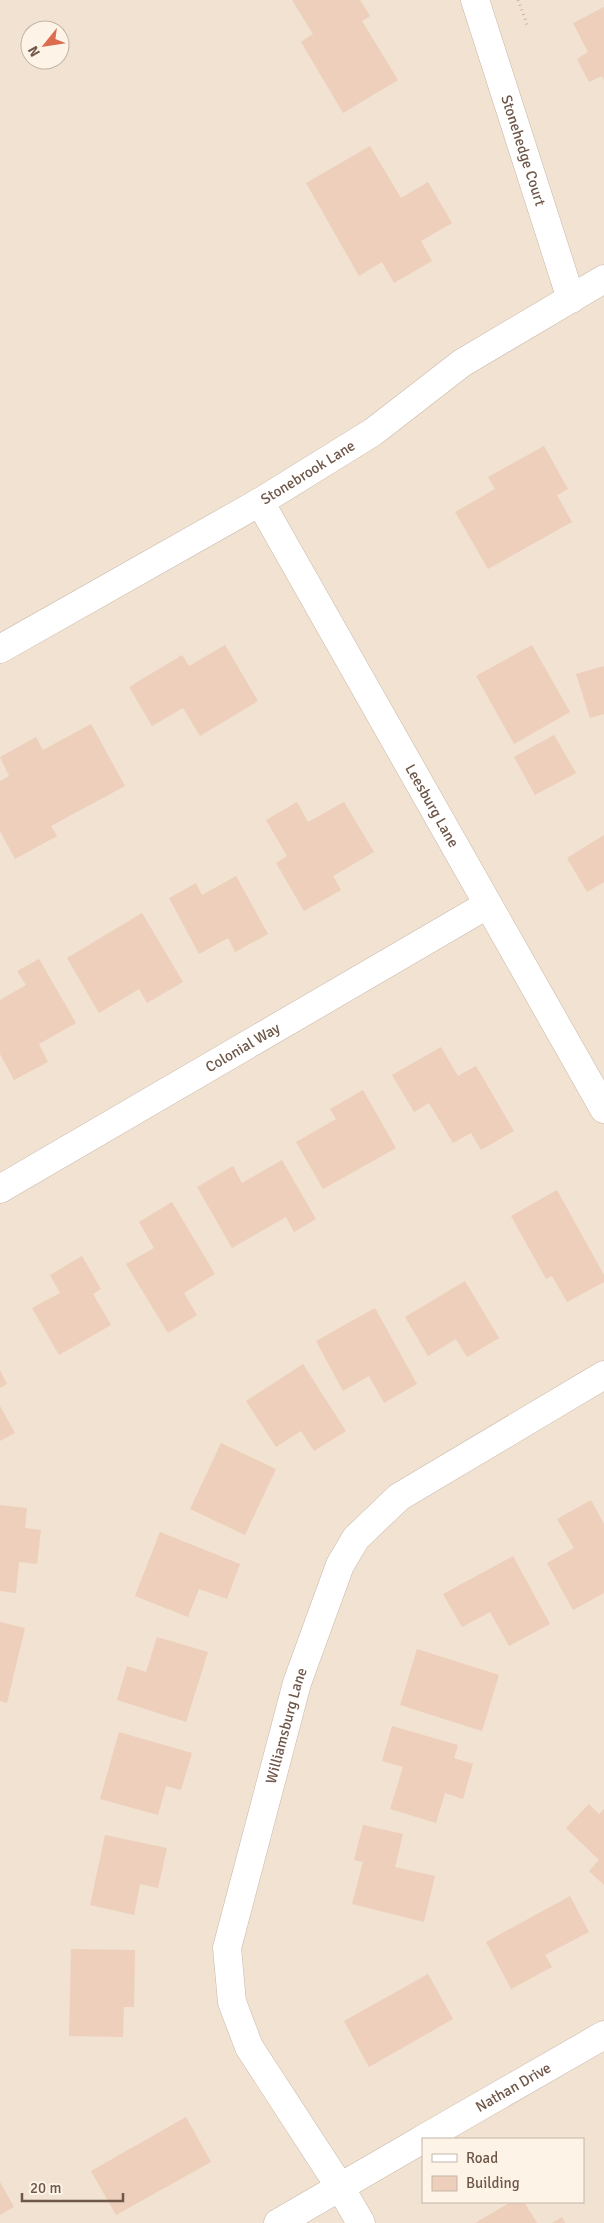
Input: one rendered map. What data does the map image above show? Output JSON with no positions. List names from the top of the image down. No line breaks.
{"streets":{"street":["Stonehedge Court","Stonebrook Lane","Leesburg Lane","Colonial Way","Williamsburg Lane","Nathan Drive"]},"crossings":[["Stonehedge Court","Stonebrook Lane"],["Stonebrook Lane","Leesburg Lane"],["Leesburg Lane","Colonial Way"],["Williamsburg Lane","Nathan Drive"]],"legend":["Road","Building"],"scale_bar":"20 m","north":"bottom left"}
